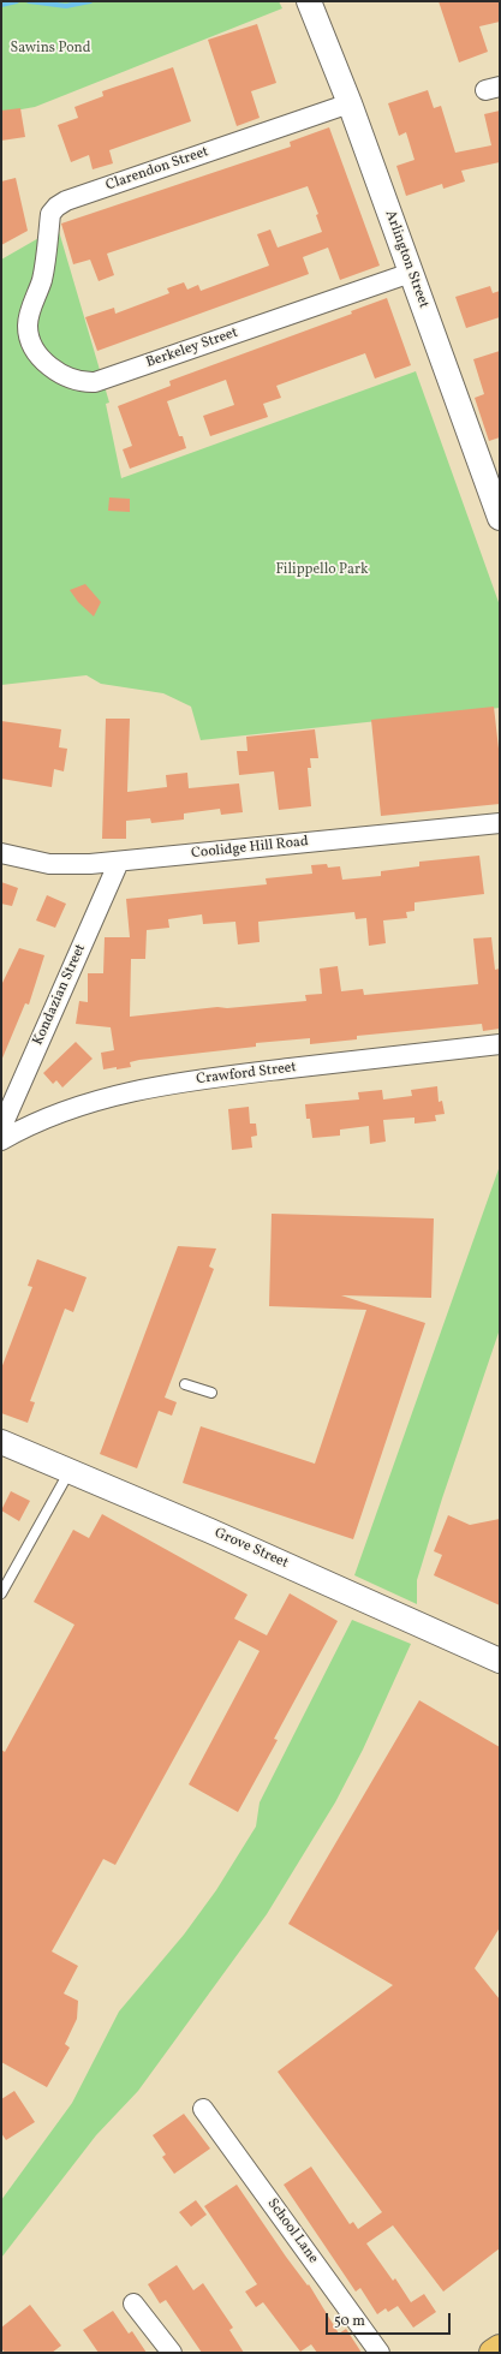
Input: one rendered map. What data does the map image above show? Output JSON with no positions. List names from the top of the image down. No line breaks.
{"streets":{"street":["Clarendon Street","Arlington Street","Berkeley Street","Coolidge Hill Road","Kondazian Street","Crawford Street","Grove Street","School Lane"]},"crossings":[["Clarendon Street","Arlington Street"],["Clarendon Street","Berkeley Street"],["Arlington Street","Berkeley Street"],["Coolidge Hill Road","Kondazian Street"]],"parks":["Sawins Pond","Filippello Park"],"scale_bar":"50 m"}
